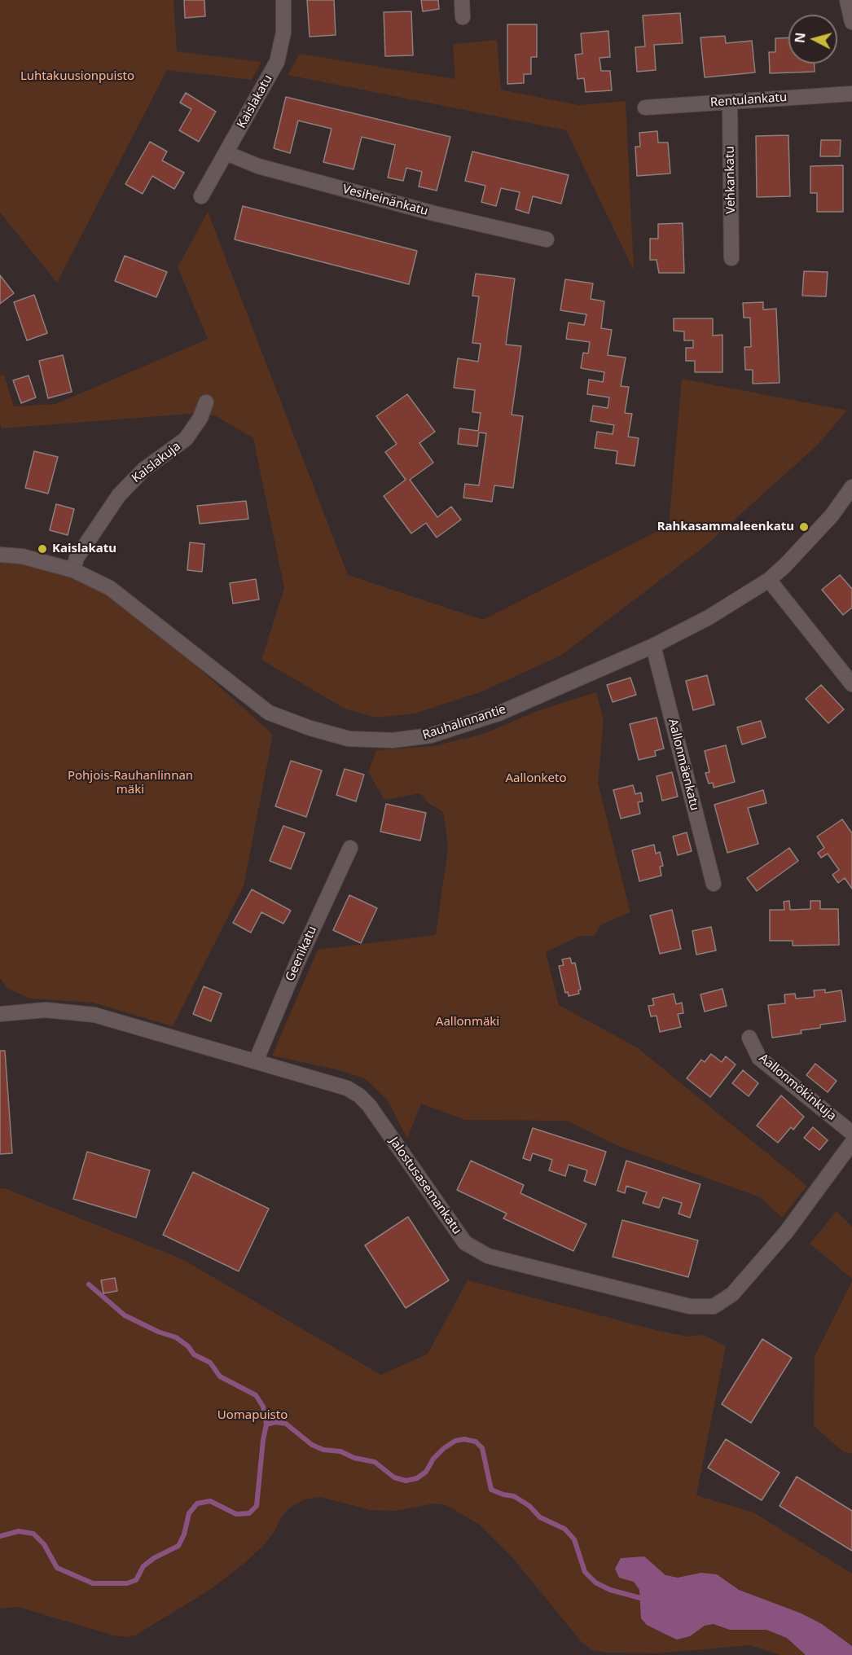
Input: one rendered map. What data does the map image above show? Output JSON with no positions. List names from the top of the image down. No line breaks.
{"streets":{"street":["Rentulankatu","Kaislakatu","Vehkankatu","Vesiheinänkatu","Kaislakuja","Rauhalinnantie","Aallonmäenkatu","Geenikatu","Aallonmökinkuja","Jalostusasemankatu"]},"crossings":[["Rentulankatu","Vehkankatu"],["Kaislakatu","Vesiheinänkatu"],["Kaislakuja","Rauhalinnantie"],["Rauhalinnantie","Aallonmäenkatu"],["Geenikatu","Jalostusasemankatu"]],"parks":["Luhtakuusionpuisto","Pohjois-Rauhanlinnan mäki","Aallonketo","Aallonmäki","Uomapuisto"],"places":["Rahkasammaleenkatu","Kaislakatu"],"north":"left"}
